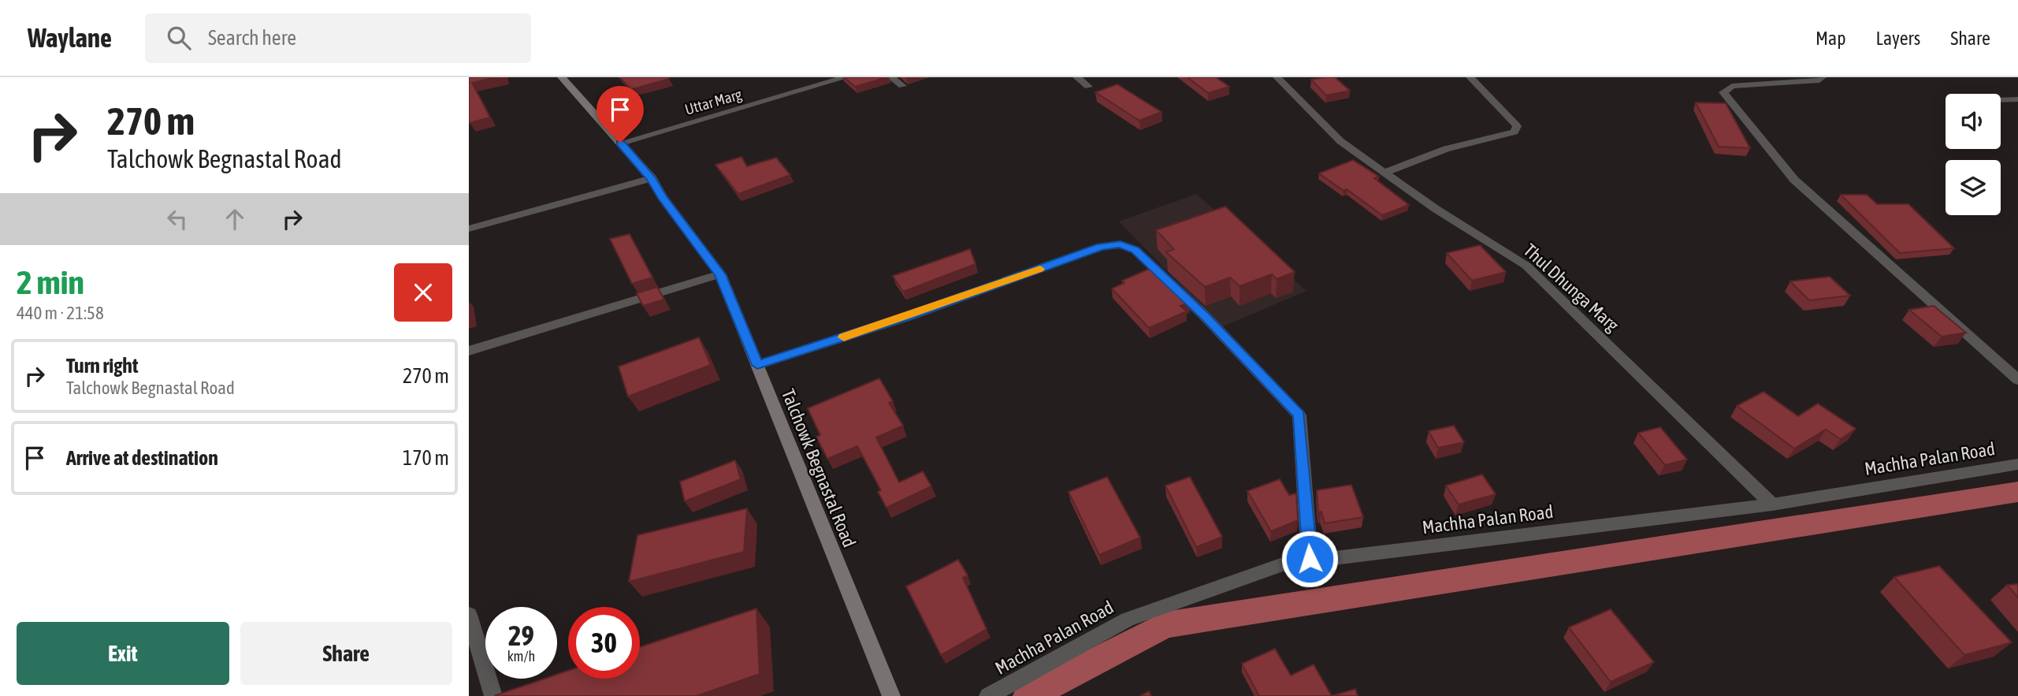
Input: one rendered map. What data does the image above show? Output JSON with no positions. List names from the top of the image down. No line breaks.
{"streets":{"main road":["Talchowk Begnastal Road"],"street":["Uttar Marg","Thul Dhunga Marg","Machha Palan Road"]},"crossings":[["Uttar Marg","Talchowk Begnastal Road"],["Thul Dhunga Marg","Machha Palan Road"]],"page":{"header":"Waylane","search":"Search here","nav":["Map","Layers","Share"],"turn":["270 m","Talchowk Begnastal Road"],"heading":["2 min","440 m · 21:58"],"list":[{"name":"Turn right","note":"Talchowk Begnastal Road","value":"270 m"},{"name":"Arrive at destination","value":"170 m"}],"speed":"29 km/h","limit":"30","buttons":["Exit","Share"]}}
